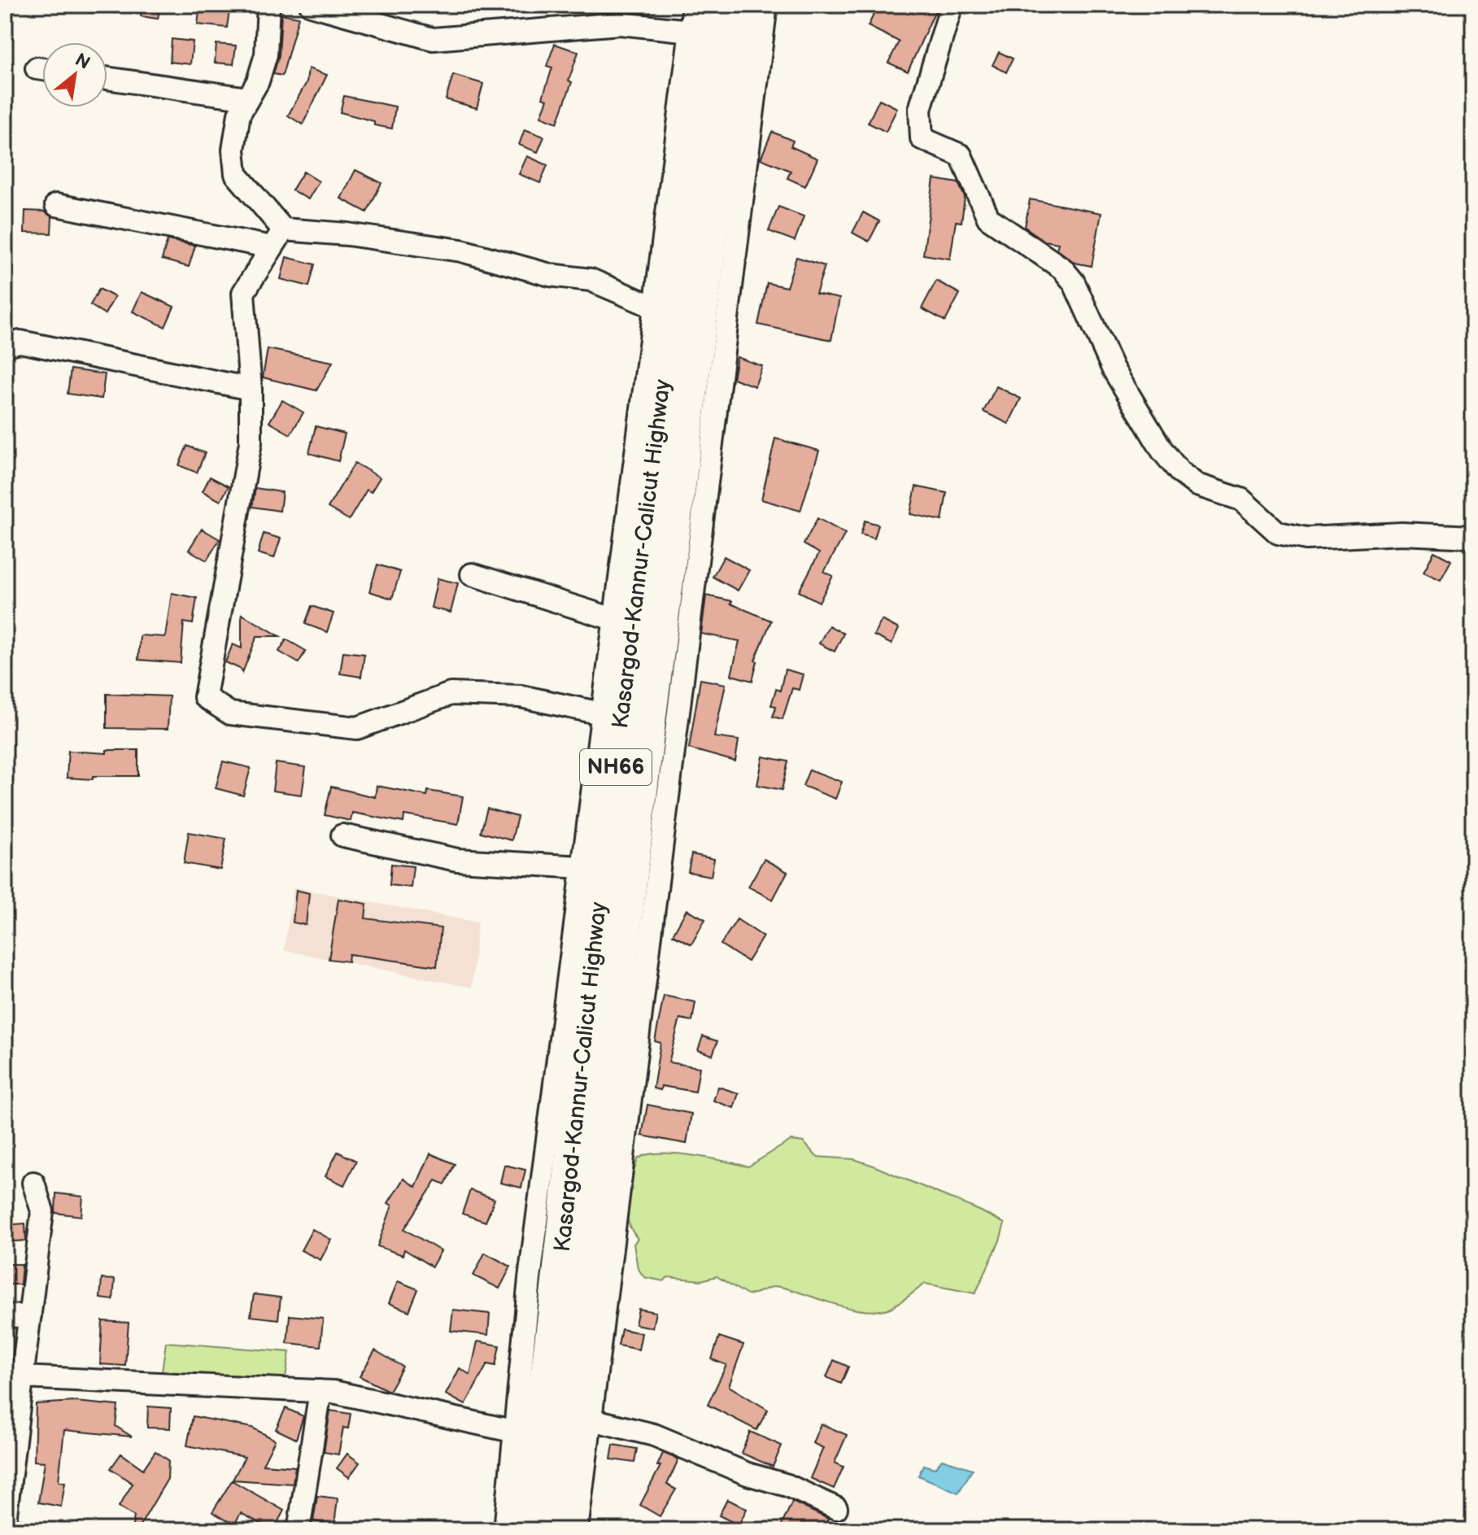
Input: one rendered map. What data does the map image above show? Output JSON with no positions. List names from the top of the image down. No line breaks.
{"streets":{"highway":["Kasargod-Kannur-Calicut Highway","NH66"]},"north":"top right"}
